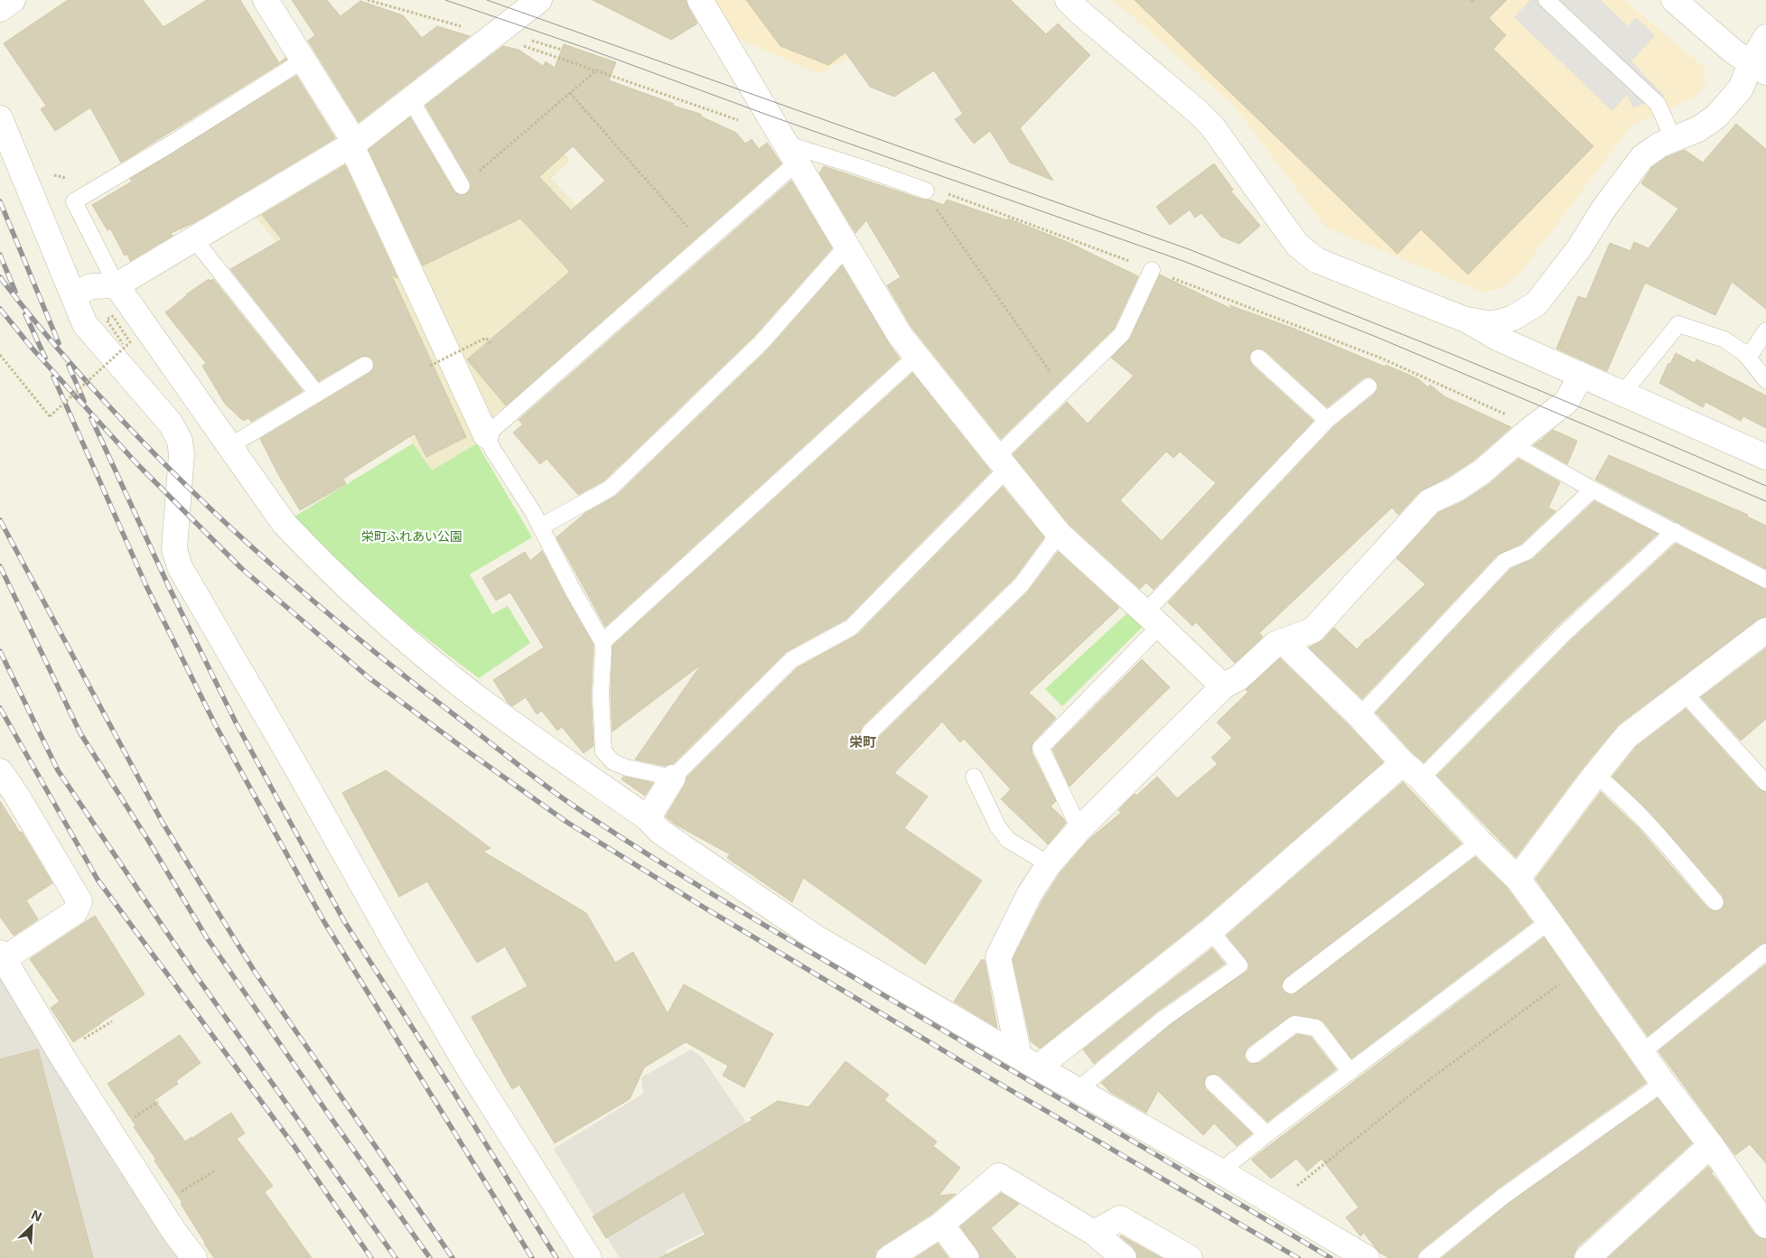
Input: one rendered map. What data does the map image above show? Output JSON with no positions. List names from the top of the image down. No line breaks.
{"districts":["栄町"],"parks":["栄町ふれあい公園"],"north":"top right"}
